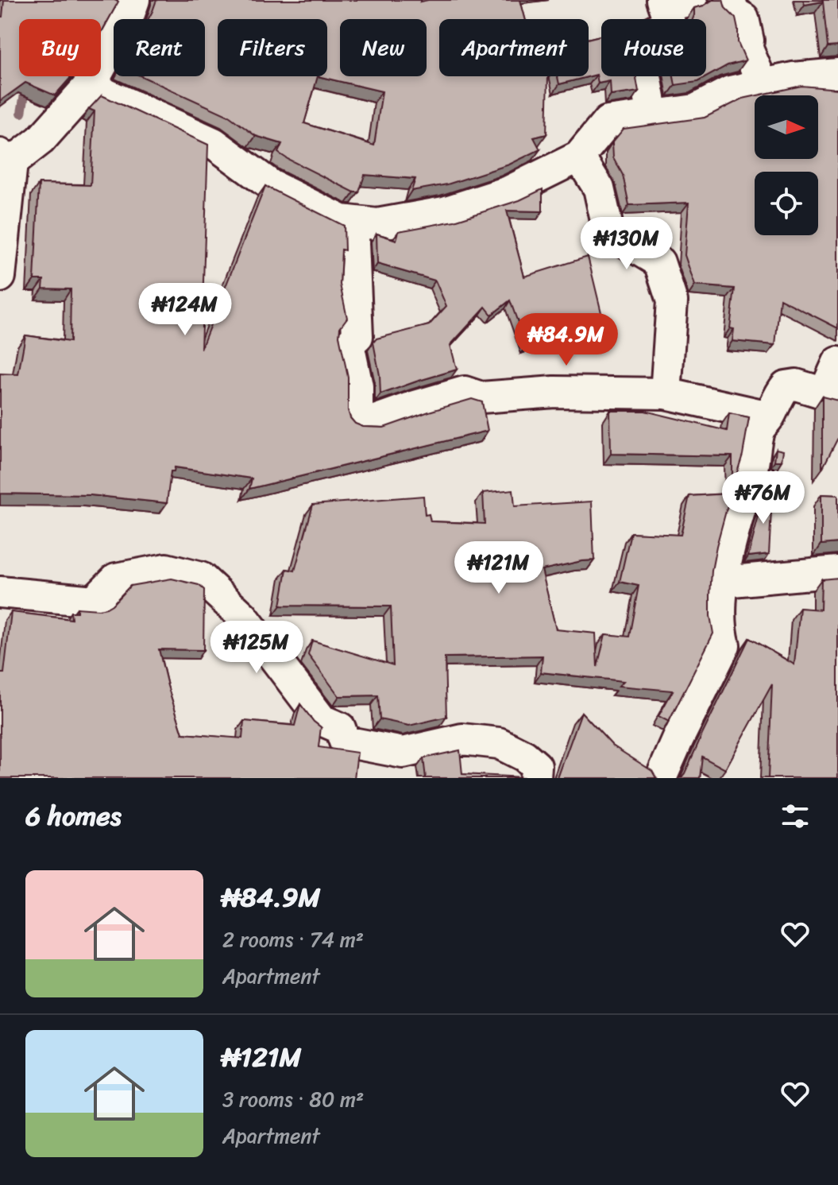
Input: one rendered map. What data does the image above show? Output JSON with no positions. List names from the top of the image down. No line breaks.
{"north":"right","page":{"chip":["Buy","Rent","Filters","New","Apartment","House"],"price":["₦130M","₦124M","₦84.9M","₦76M","₦121M","₦125M"],"heading":"6 homes","list":[{"name":"₦84.9M","note":"2 rooms · 74 m² · Apartment"},{"name":"₦121M","note":"3 rooms · 80 m² · Apartment"}]}}
